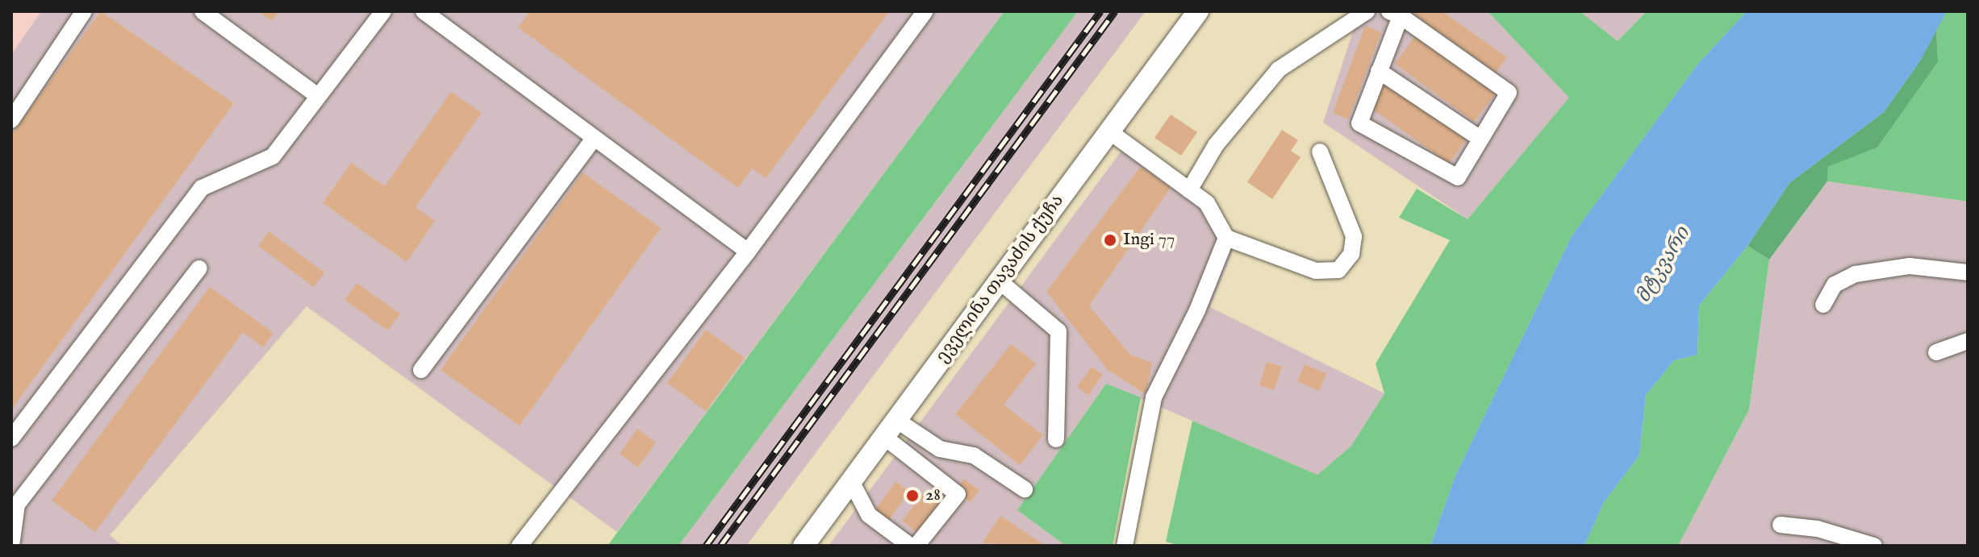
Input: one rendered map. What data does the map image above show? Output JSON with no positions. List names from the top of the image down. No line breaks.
{"streets":{"main road":["ეველინა თავაძის ქუჩა"]},"water":["მტკვარი"],"places":["Ingi 77","28"]}
